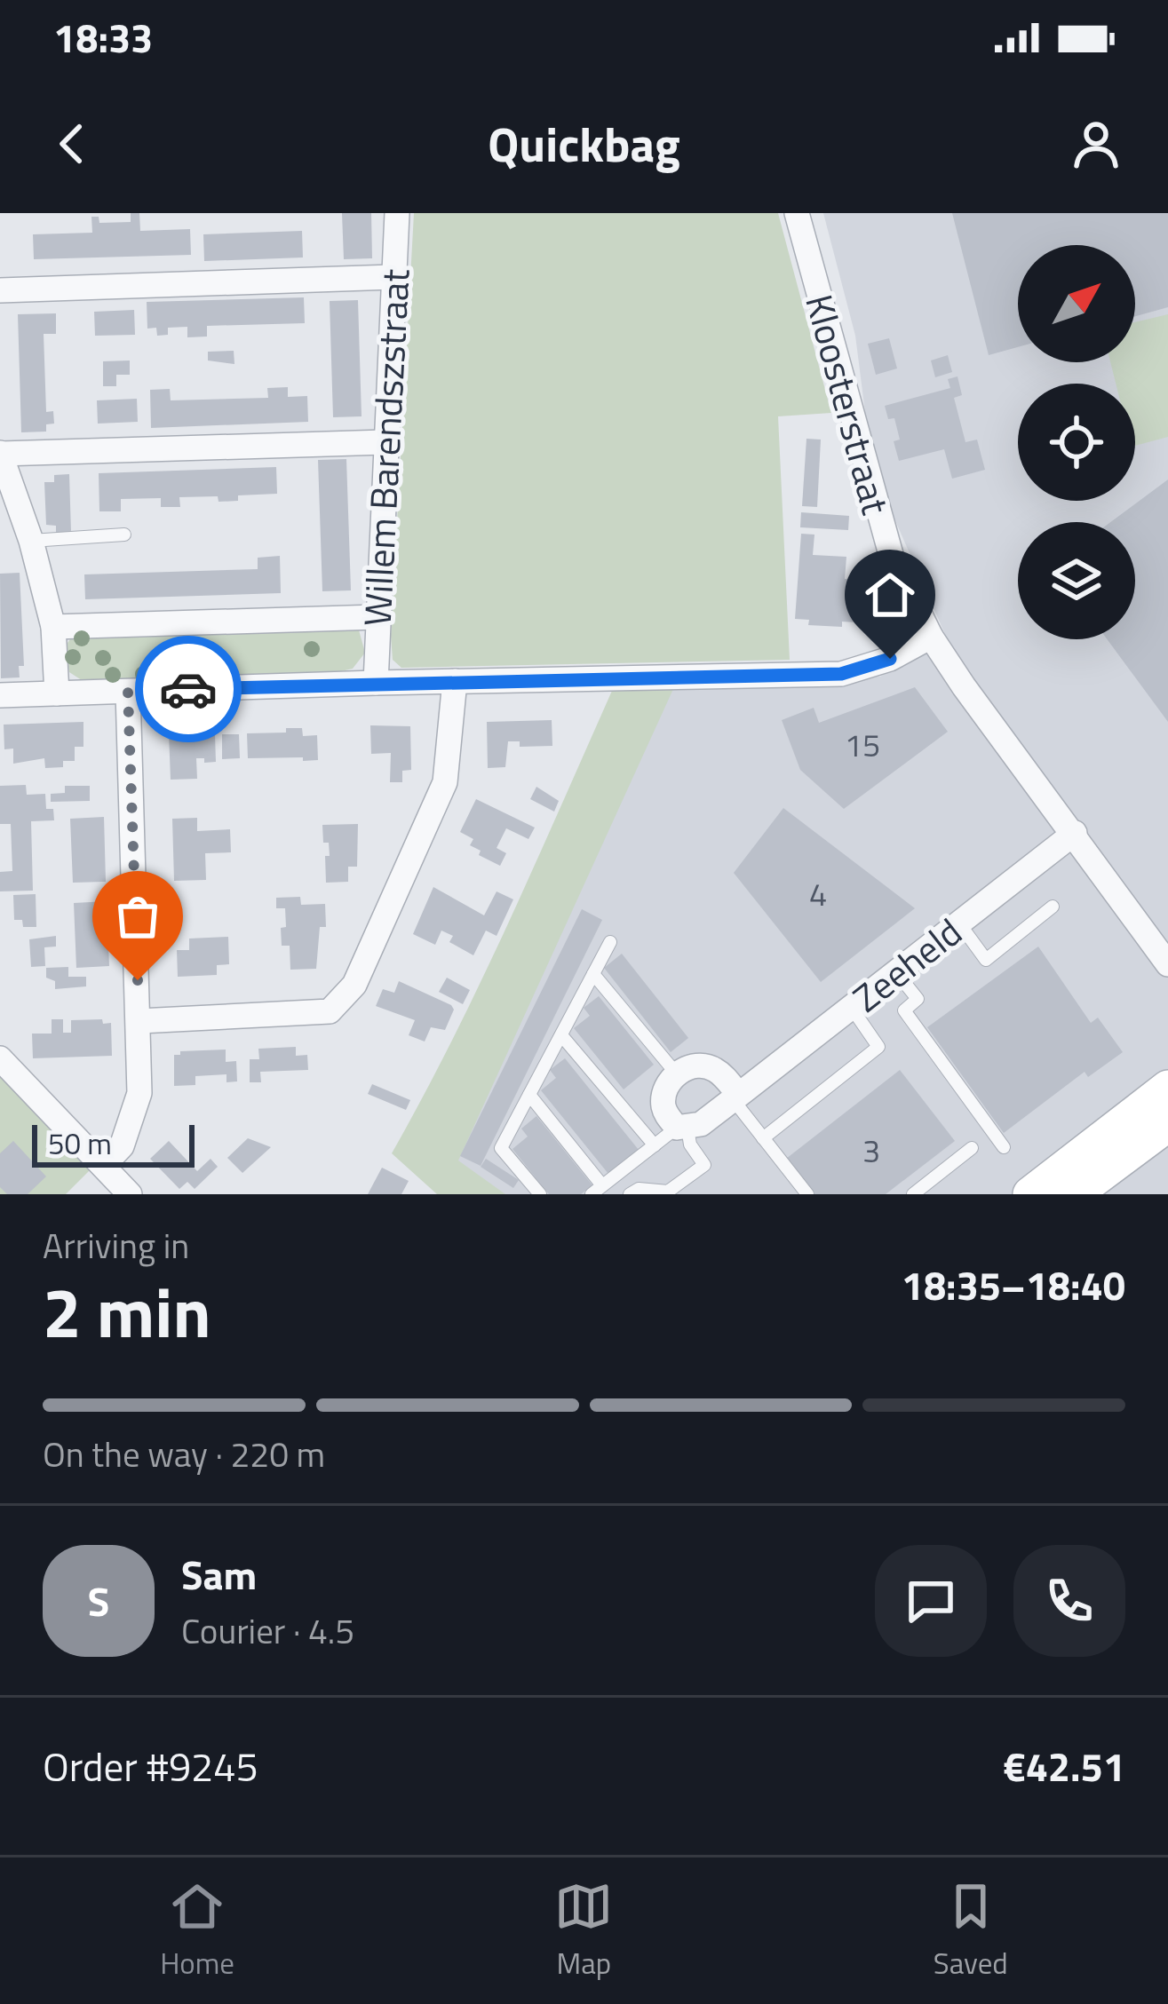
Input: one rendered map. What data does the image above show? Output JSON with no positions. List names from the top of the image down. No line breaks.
{"streets":{"street":["Kloosterstraat","Willem Barendszstraat","Zeeheld"]},"crossings":[["Kloosterstraat","Zeeheld"]],"house_numbers":["15","4","3"],"scale_bar":"50 m","north":"top right","page":{"status":"18:33","header":"Quickbag","scale":"50 m","heading":["2 min","Arriving in","18:35–18:40"],"panel":["Sam","Courier · 4.5","Order #9245","€42.51"],"bar":"On the way · 220 m","round":"S","tabs":["Home","Map","Saved"]}}
